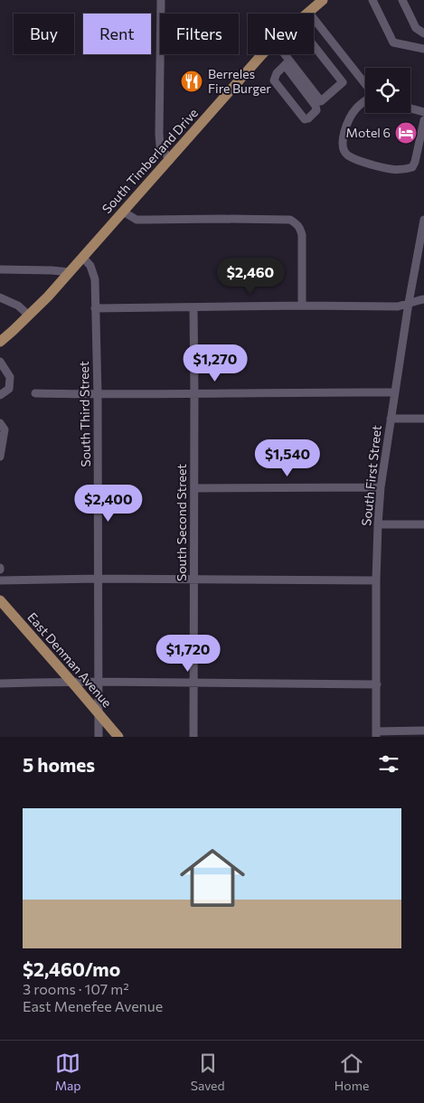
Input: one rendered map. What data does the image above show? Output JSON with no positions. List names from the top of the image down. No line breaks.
{"streets":{"main road":["South Timberland Drive","East Denman Avenue"],"street":["South Third Street","South First Street","South Second Street"]},"crossings":[["South Timberland Drive","South Third Street"],["South Third Street","East Denman Avenue"]],"places":{"restaurant":["Berreles Fire Burger"],"hotel":["Motel 6"]},"page":{"chip":["Buy","Rent","Filters","New"],"price":["$2,460","$1,270","$1,540","$2,400","$1,720"],"heading":"5 homes","list":[{"name":"$2,460/mo","note":"3 rooms · 107 m² · East Menefee Avenue"}],"tabs":["Map","Saved","Home"]}}
